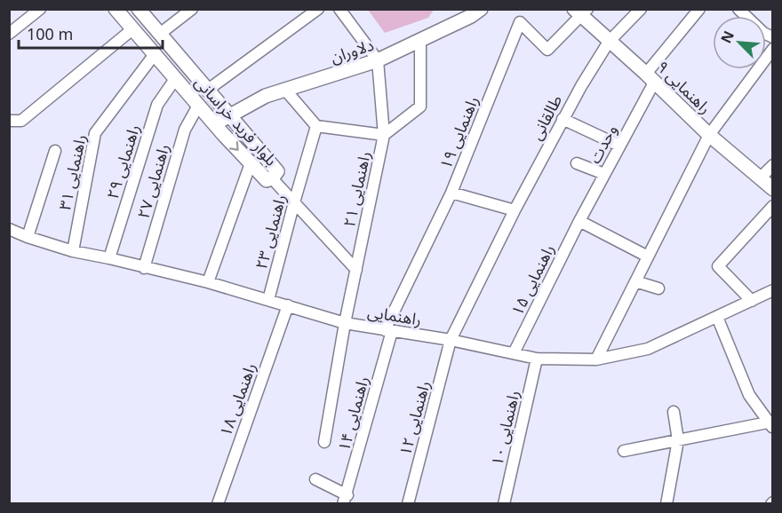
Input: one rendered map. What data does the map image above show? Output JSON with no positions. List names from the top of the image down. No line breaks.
{"streets":{"street":["دلاوران","راهنمایی ۹","طالقانی","بلوار فرید خراسانی","راهنمایی ۱۹","وحدت","راهنمایی ۲۹","راهنمایی ۳۱","راهنمایی ۲۷","راهنمایی ۲۱","راهنمایی ۲۳","راهنمایی ۱۵","راهنمایی","راهنمایی ۱۸","راهنمایی ۱۴","راهنمایی ۱۲","راهنمایی ۱۰"]},"crossings":[["دلاوران","بلوار فرید خراسانی"],["دلاوران","راهنمایی ۲۱"],["راهنمایی ۹","طالقانی"],["راهنمایی ۹","راهنمایی ۱۹"],["راهنمایی ۹","وحدت"],["طالقانی","راهنمایی"],["طالقانی","راهنمایی ۱۲"],["بلوار فرید خراسانی","راهنمایی ۲۹"],["بلوار فرید خراسانی","راهنمایی ۳۱"],["بلوار فرید خراسانی","راهنمایی ۲۷"],["راهنمایی ۱۹","راهنمایی"],["راهنمایی ۱۹","راهنمایی ۱۴"],["وحدت","راهنمایی ۱۵"],["راهنمایی ۲۹","راهنمایی"],["راهنمایی ۳۱","راهنمایی"],["راهنمایی ۲۷","راهنمایی"],["راهنمایی ۲۱","راهنمایی"],["راهنمایی ۲۳","راهنمایی"],["راهنمایی ۱۵","راهنمایی"],["راهنمایی","راهنمایی ۱۸"],["راهنمایی","راهنمایی ۱۴"],["راهنمایی","راهنمایی ۱۲"],["راهنمایی","راهنمایی ۱۰"]],"scale_bar":"100 m","north":"top left"}
